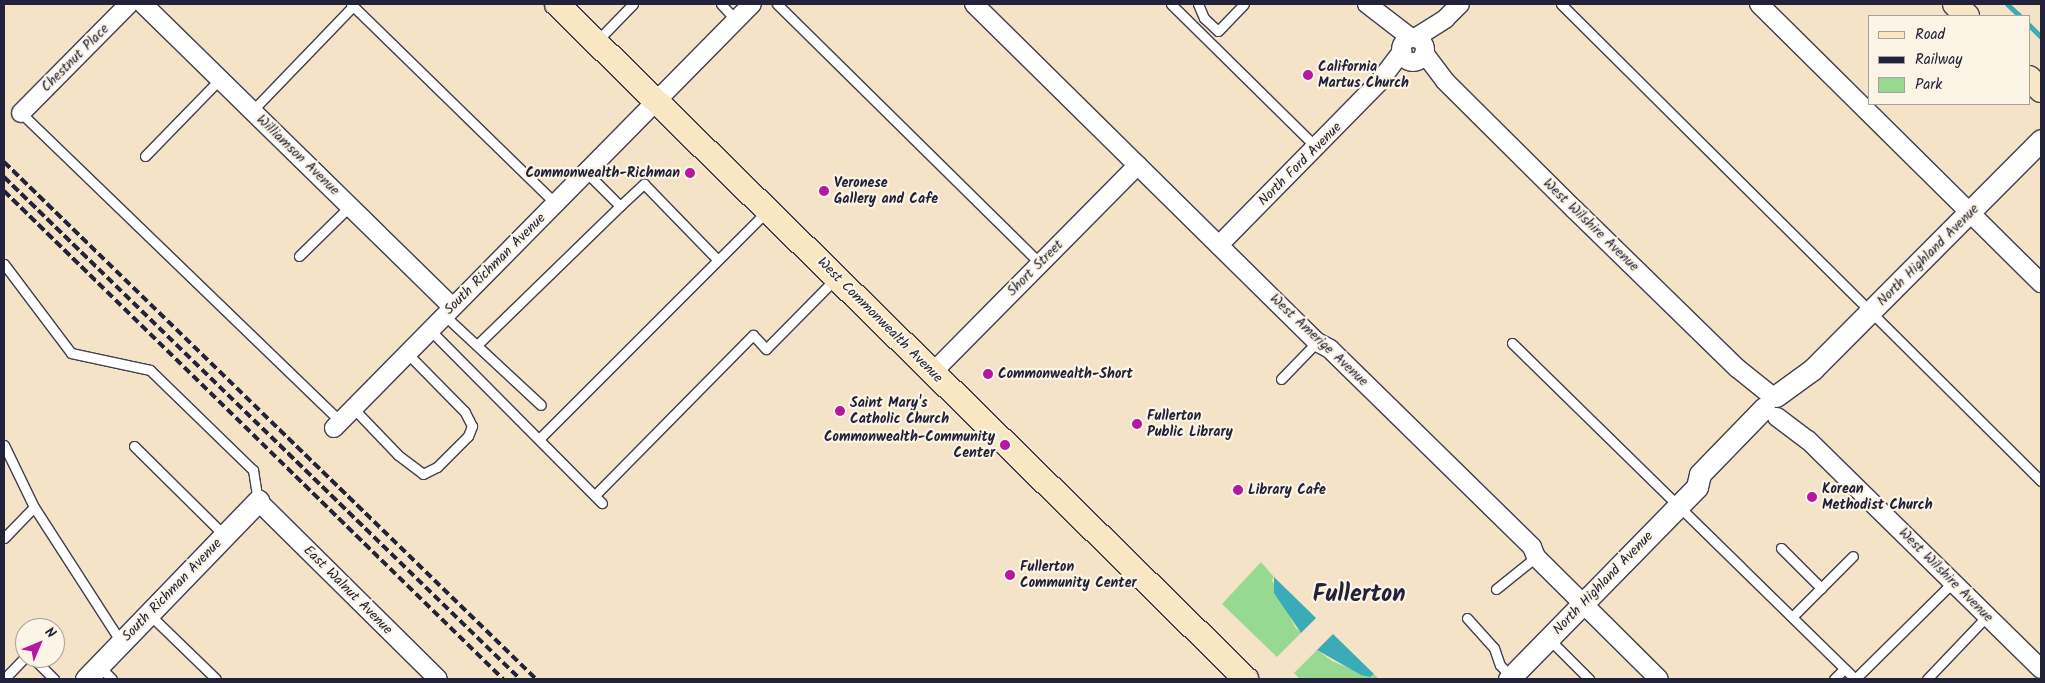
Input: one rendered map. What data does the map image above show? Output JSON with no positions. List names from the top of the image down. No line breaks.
{"streets":{"main road":["West Commonwealth Avenue"],"street":["Chestnut Place","Williamson Avenue","North Ford Avenue","West Wilshire Avenue","North Highland Avenue","South Richman Avenue","Short Street","West Amerige Avenue","East Walnut Avenue"]},"crossings":[["Williamson Avenue","South Richman Avenue"],["North Ford Avenue","West Wilshire Avenue"],["North Ford Avenue","West Amerige Avenue"],["West Wilshire Avenue","North Highland Avenue"],["North Highland Avenue","West Amerige Avenue"],["South Richman Avenue","West Commonwealth Avenue"],["South Richman Avenue","East Walnut Avenue"],["Short Street","West Commonwealth Avenue"],["Short Street","West Amerige Avenue"]],"districts":["Fullerton"],"places":["California Martus Church","Commonwealth-Richman","Veronese Gallery and Cafe","Commonwealth-Short","Saint Mary's Catholic Church","Fullerton Public Library","Commonwealth-Community Center","Library Cafe","Korean Methodist Church","Fullerton Community Center"],"legend":["Road","Railway","Park"],"north":"top right"}
